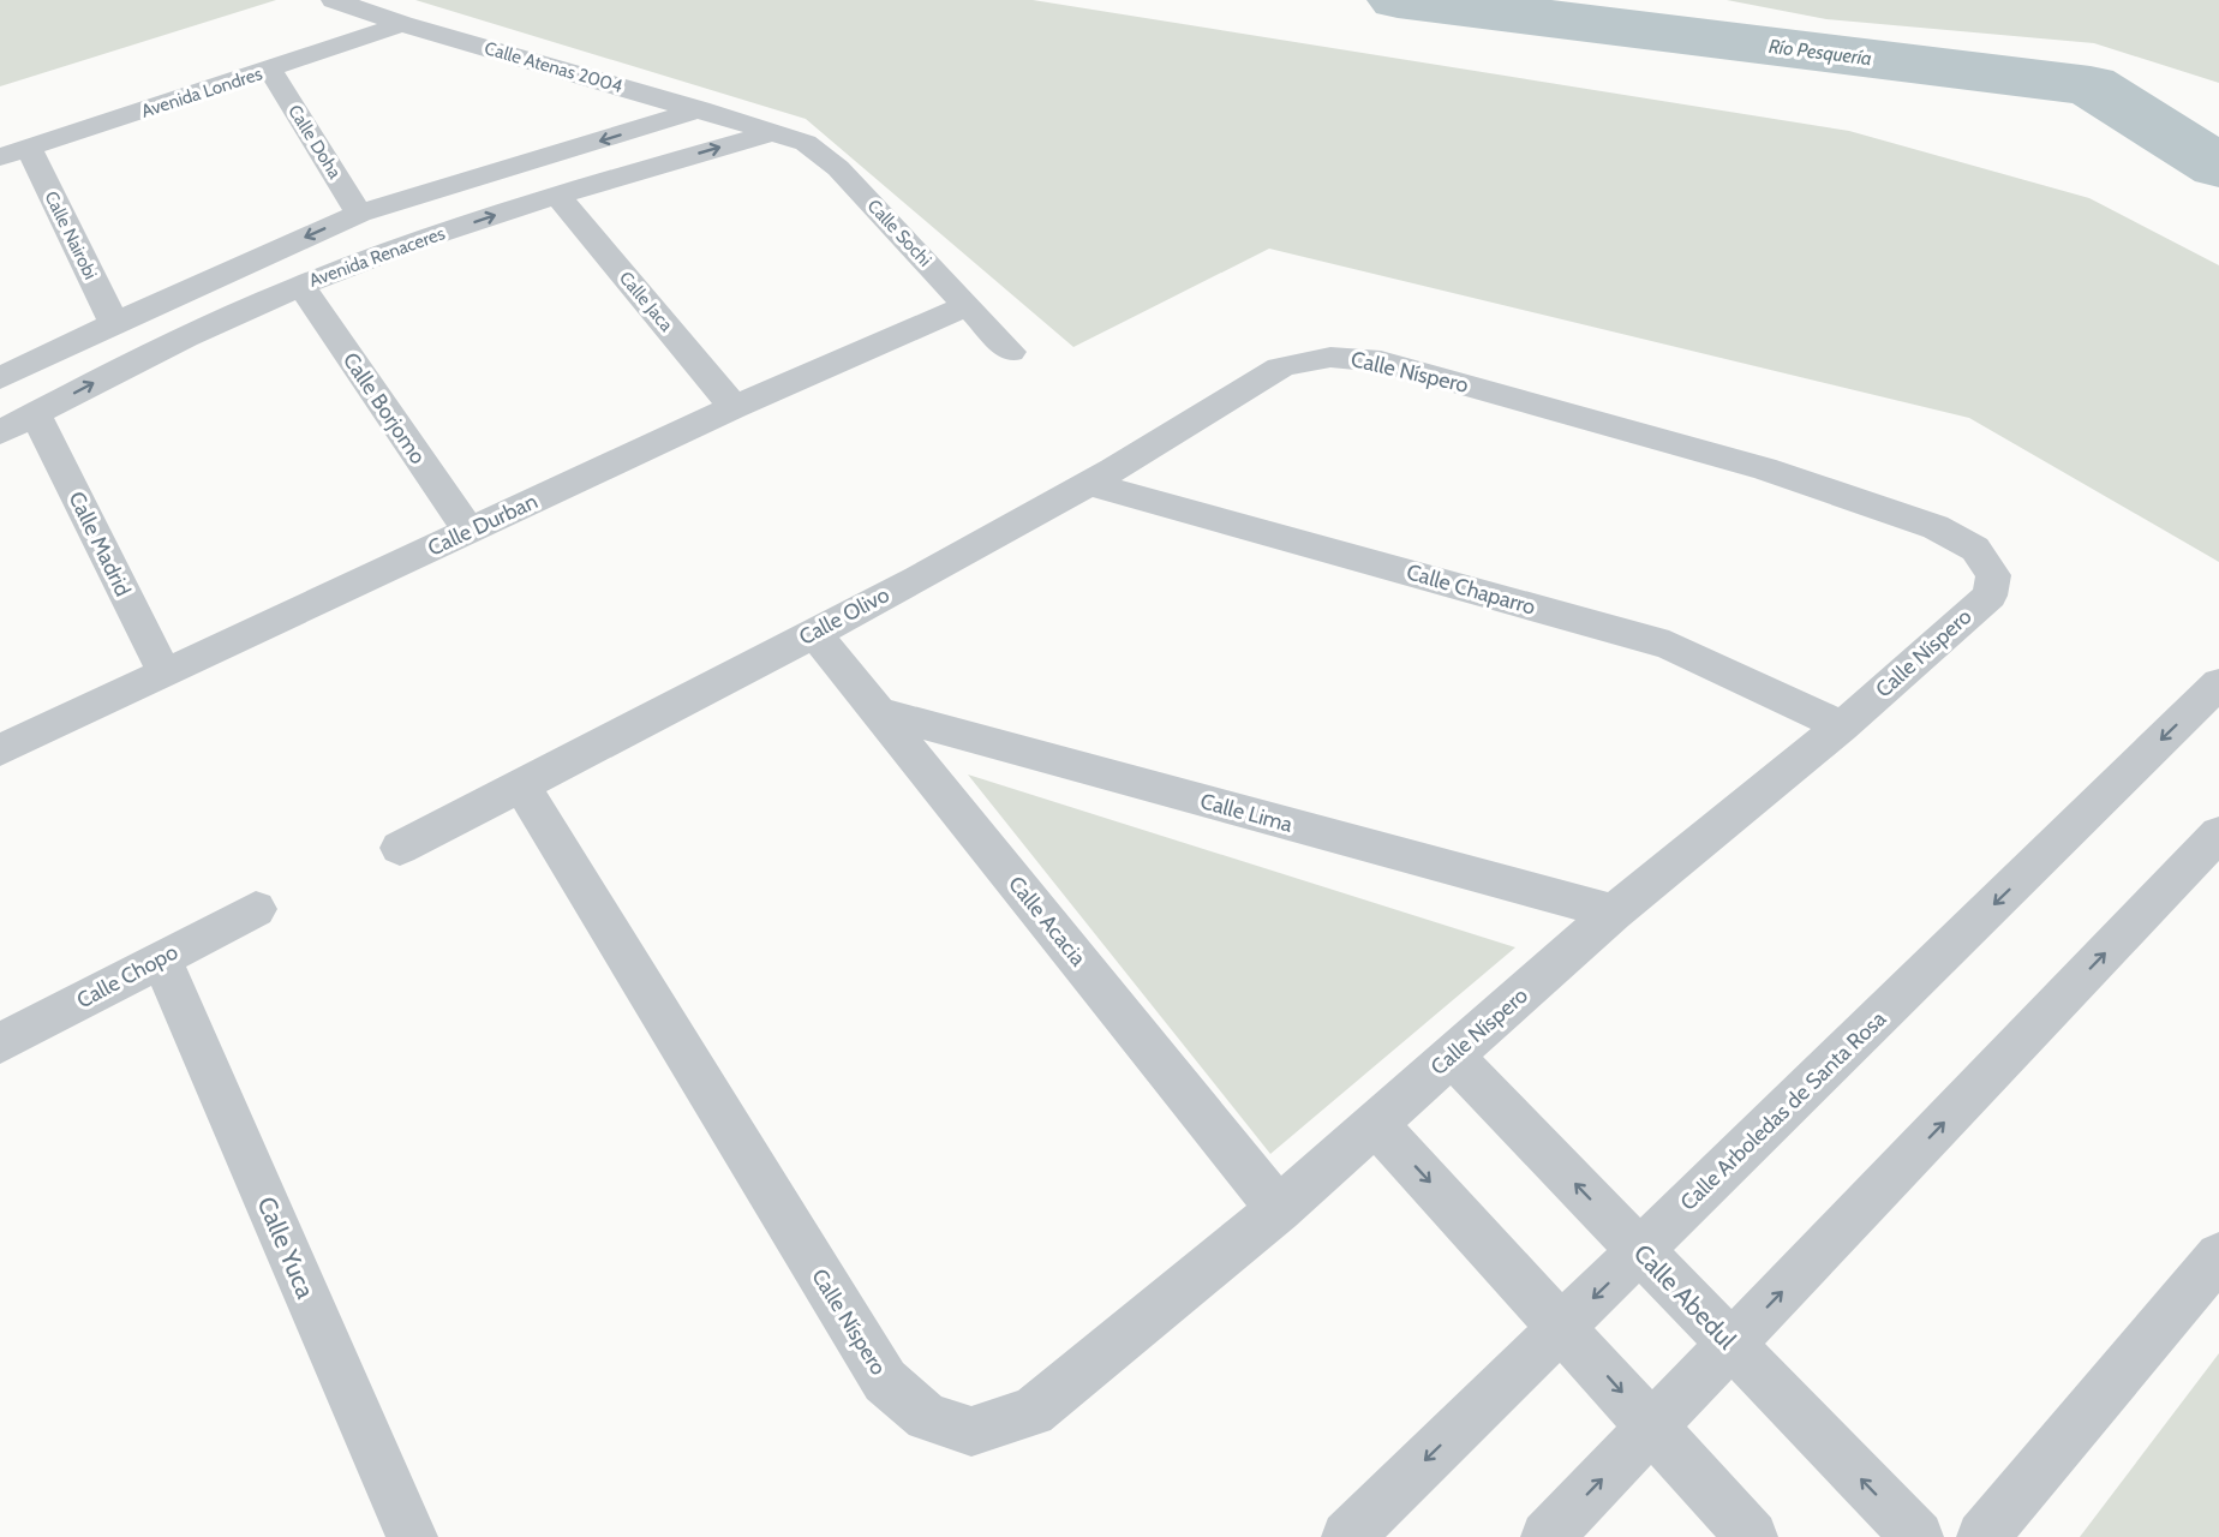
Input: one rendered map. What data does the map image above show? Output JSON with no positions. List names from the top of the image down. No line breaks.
{"streets":{"street":["Calle Atenas 2004","Avenida Londres","Calle Doha","Calle Sochi","Calle Nairobi","Avenida Renaceres","Calle Jaca","Calle Níspero","Calle Borjomo","Calle Durban","Calle Madrid","Calle Chaparro","Calle Olivo","Calle Lima","Calle Acacia","Calle Chopo","Calle Arboledas de Santa Rosa","Calle Yuca","Calle Abedul"]},"crossings":[["Calle Atenas 2004","Avenida Londres"],["Calle Atenas 2004","Calle Sochi"],["Calle Atenas 2004","Avenida Renaceres"],["Avenida Londres","Calle Doha"],["Avenida Londres","Calle Nairobi"],["Calle Doha","Avenida Renaceres"],["Calle Sochi","Avenida Renaceres"],["Calle Sochi","Calle Durban"],["Calle Nairobi","Avenida Renaceres"],["Avenida Renaceres","Calle Jaca"],["Avenida Renaceres","Calle Borjomo"],["Avenida Renaceres","Calle Madrid"],["Calle Jaca","Calle Durban"],["Calle Níspero","Calle Chaparro"],["Calle Níspero","Calle Olivo"],["Calle Níspero","Calle Lima"],["Calle Níspero","Calle Acacia"],["Calle Níspero","Calle Abedul"],["Calle Borjomo","Calle Durban"],["Calle Durban","Calle Madrid"],["Calle Chaparro","Calle Olivo"],["Calle Olivo","Calle Acacia"],["Calle Lima","Calle Acacia"],["Calle Chopo","Calle Yuca"],["Calle Arboledas de Santa Rosa","Calle Abedul"]],"water":["Río Pesquería"]}
